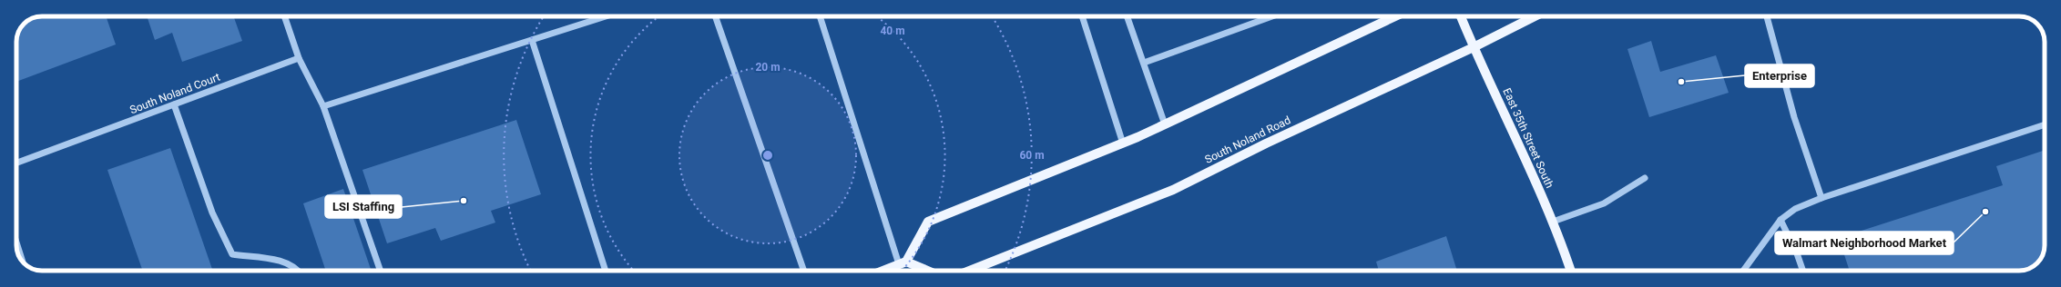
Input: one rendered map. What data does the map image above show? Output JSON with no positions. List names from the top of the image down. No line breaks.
{"streets":{"main road":["East 35th Street South","South Noland Road"],"street":["South Noland Court"]},"crossings":[["East 35th Street South","South Noland Road"]],"places":["Enterprise","LSI Staffing","Walmart Neighborhood Market"],"rings":["40 m","20 m","60 m"]}
